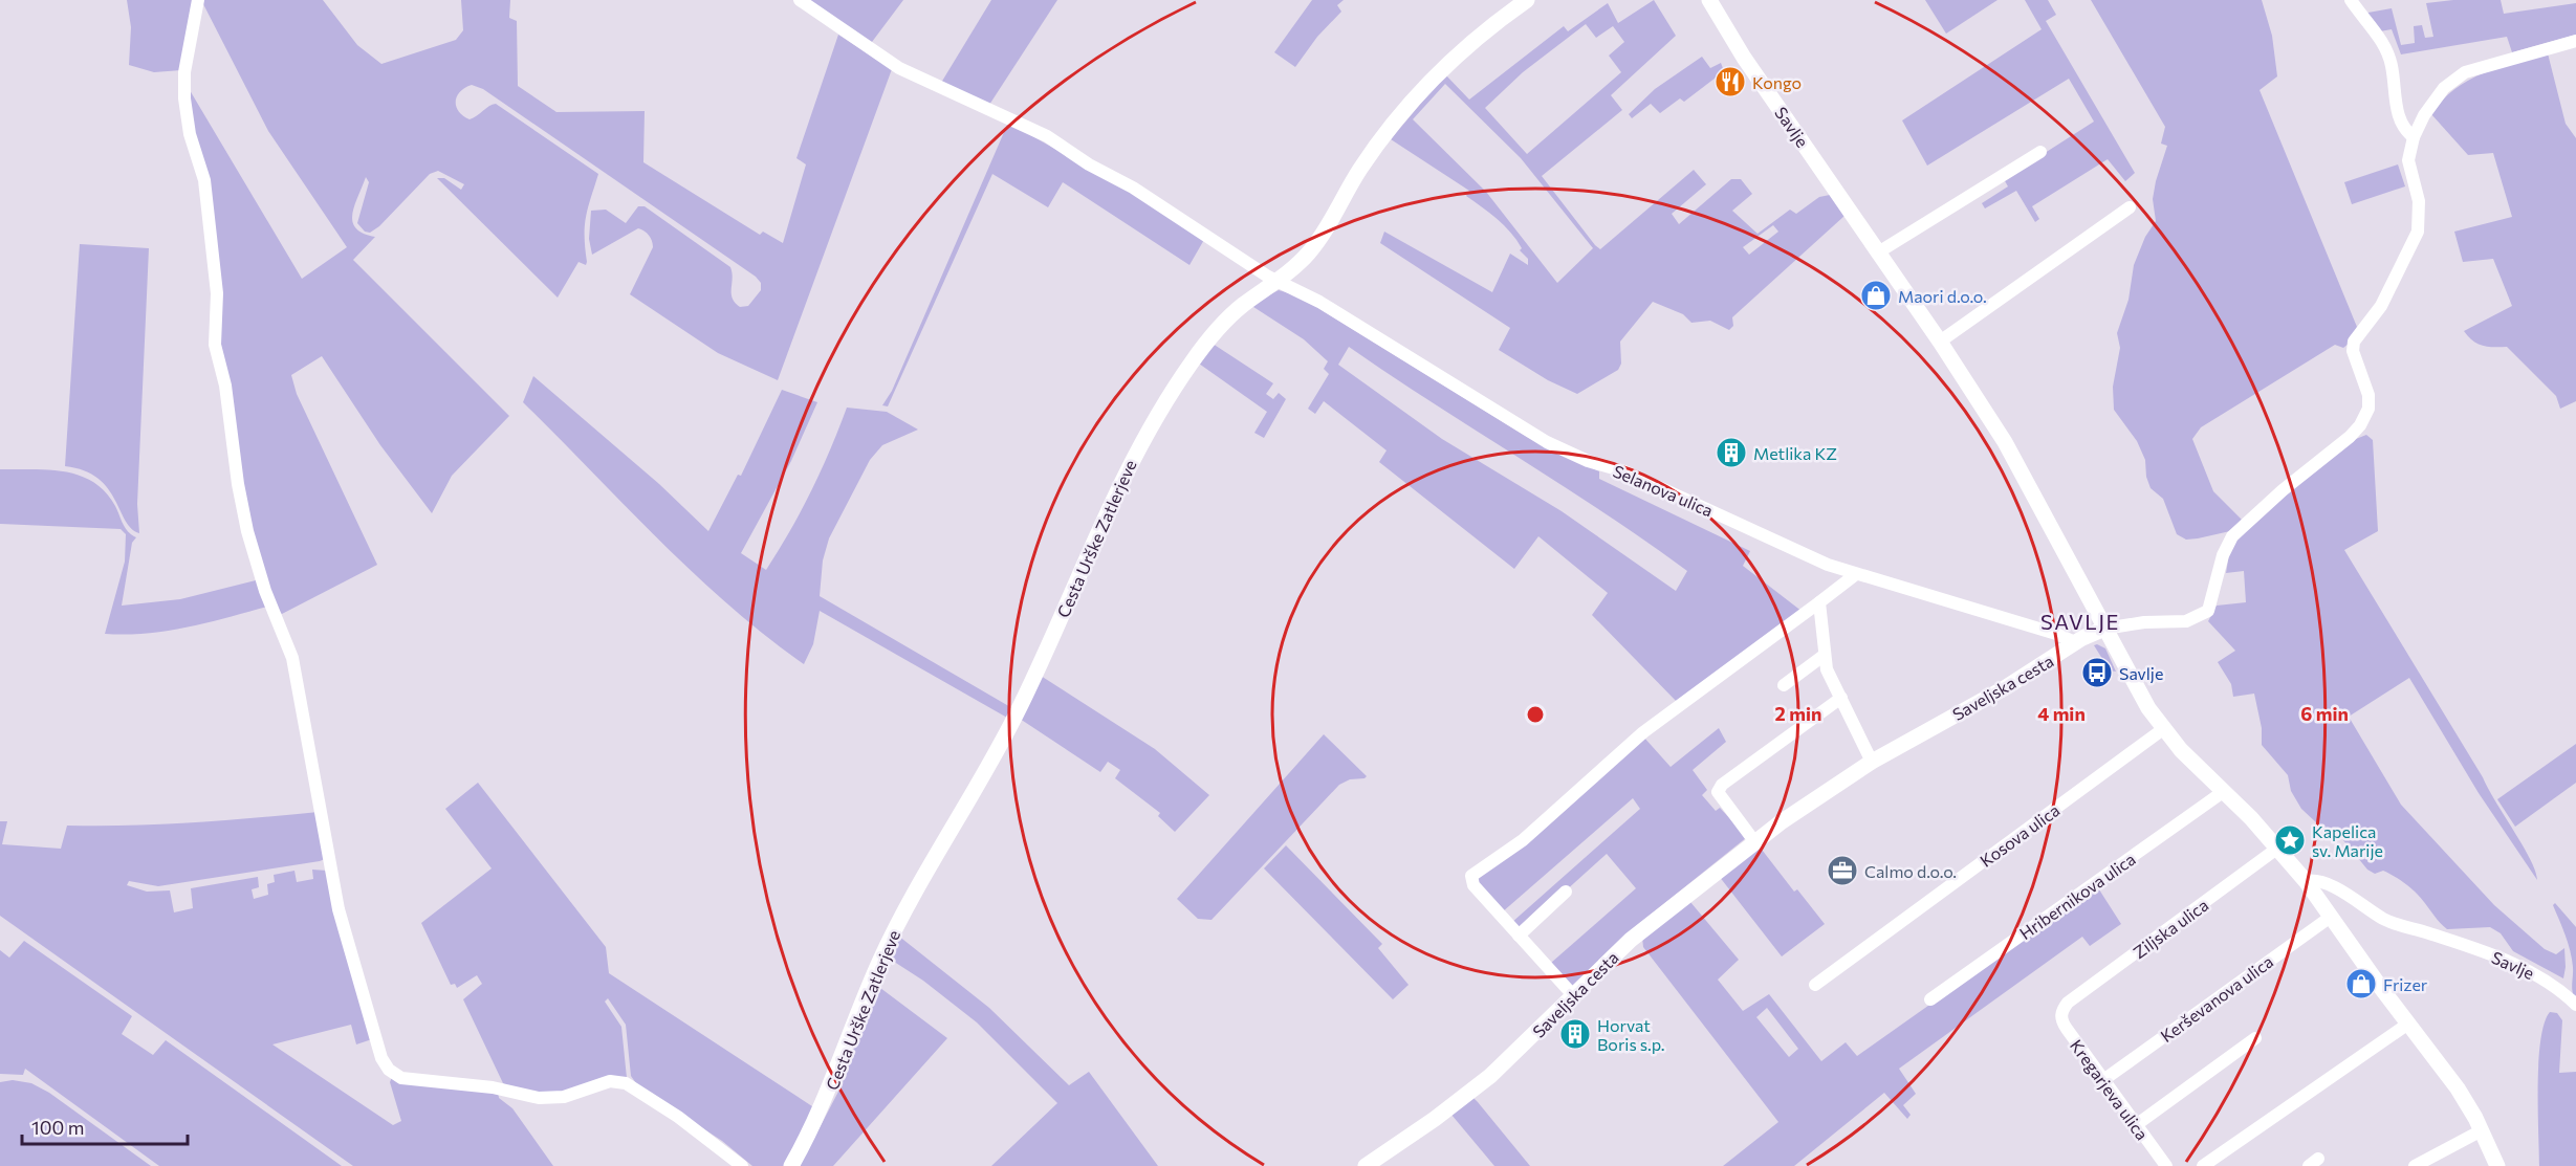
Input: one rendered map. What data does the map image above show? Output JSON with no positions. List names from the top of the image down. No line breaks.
{"streets":{"street":["Savlje","Selanova ulica","Cesta Urške Zatlerjeve","Saveljska cesta","Kosova ulica","Hribernikova ulica","Ziljska ulica","Kerševanova ulica","Kregarjeva ulica"]},"crossings":[["Savlje","Saveljska cesta"],["Savlje","Kosova ulica"],["Savlje","Hribernikova ulica"],["Savlje","Ziljska ulica"],["Savlje","Kerševanova ulica"],["Selanova ulica","Cesta Urške Zatlerjeve"],["Selanova ulica","Saveljska cesta"],["Ziljska ulica","Kregarjeva ulica"],["Kerševanova ulica","Kregarjeva ulica"]],"districts":["SAVLJE"],"places":{"restaurant":["Kongo"],"shop":["Maori d.o.o.","Frizer"],"building":["Metlika KZ","Horvat Boris s.p."],"bus stop":["Savlje"],"place":["Kapelica sv. Marije"],"office":["Calmo d.o.o."]},"scale_bar":"100 m","rings":["2 min","4 min","6 min"]}
